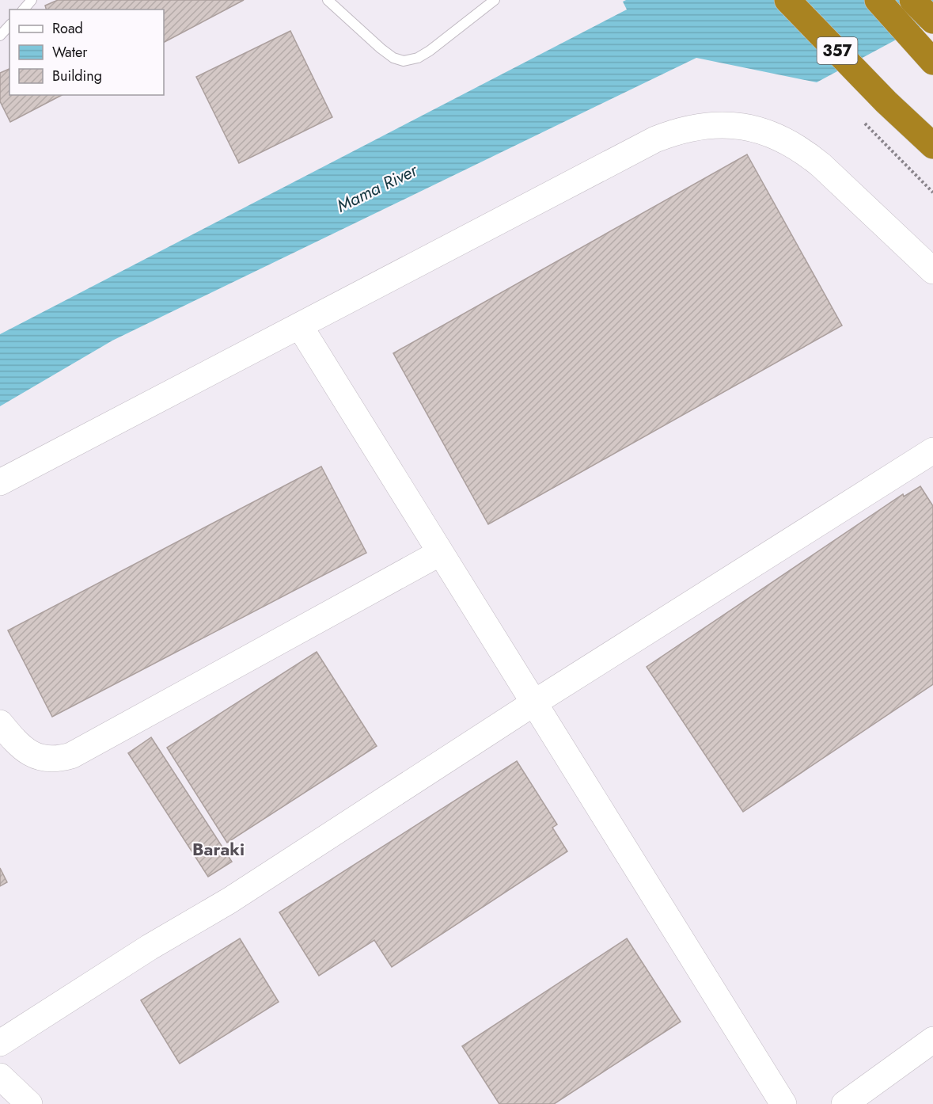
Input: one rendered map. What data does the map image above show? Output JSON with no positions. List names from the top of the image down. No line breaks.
{"streets":{"highway":["357"]},"districts":["Baraki"],"water":["Mama River"],"legend":["Road","Water","Building"]}
